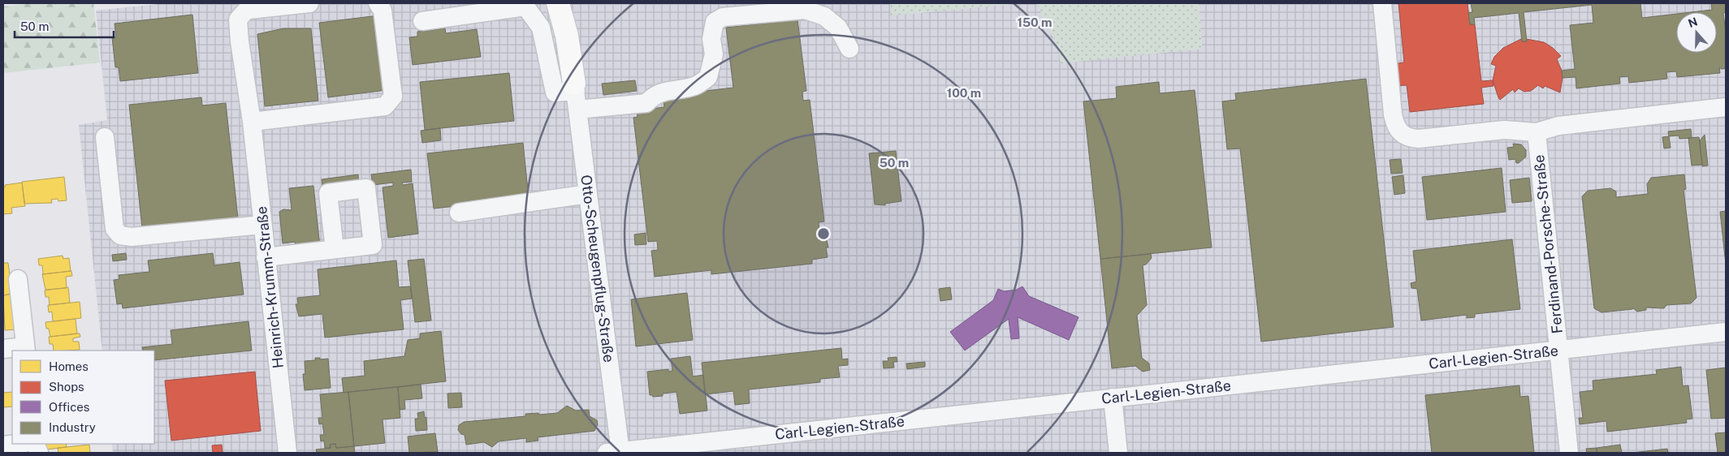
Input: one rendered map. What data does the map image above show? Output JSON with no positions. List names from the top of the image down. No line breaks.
{"streets":{"street":["Ferdinand-Porsche-Straße","Otto-Scheugenpflug-Straße","Heinrich-Krumm-Straße","Carl-Legien-Straße"]},"crossings":[["Ferdinand-Porsche-Straße","Carl-Legien-Straße"],["Otto-Scheugenpflug-Straße","Carl-Legien-Straße"]],"legend":["Homes","Shops","Offices","Industry"],"scale_bar":"50 m","north":"top","rings":["150 m","100 m","50 m"]}
